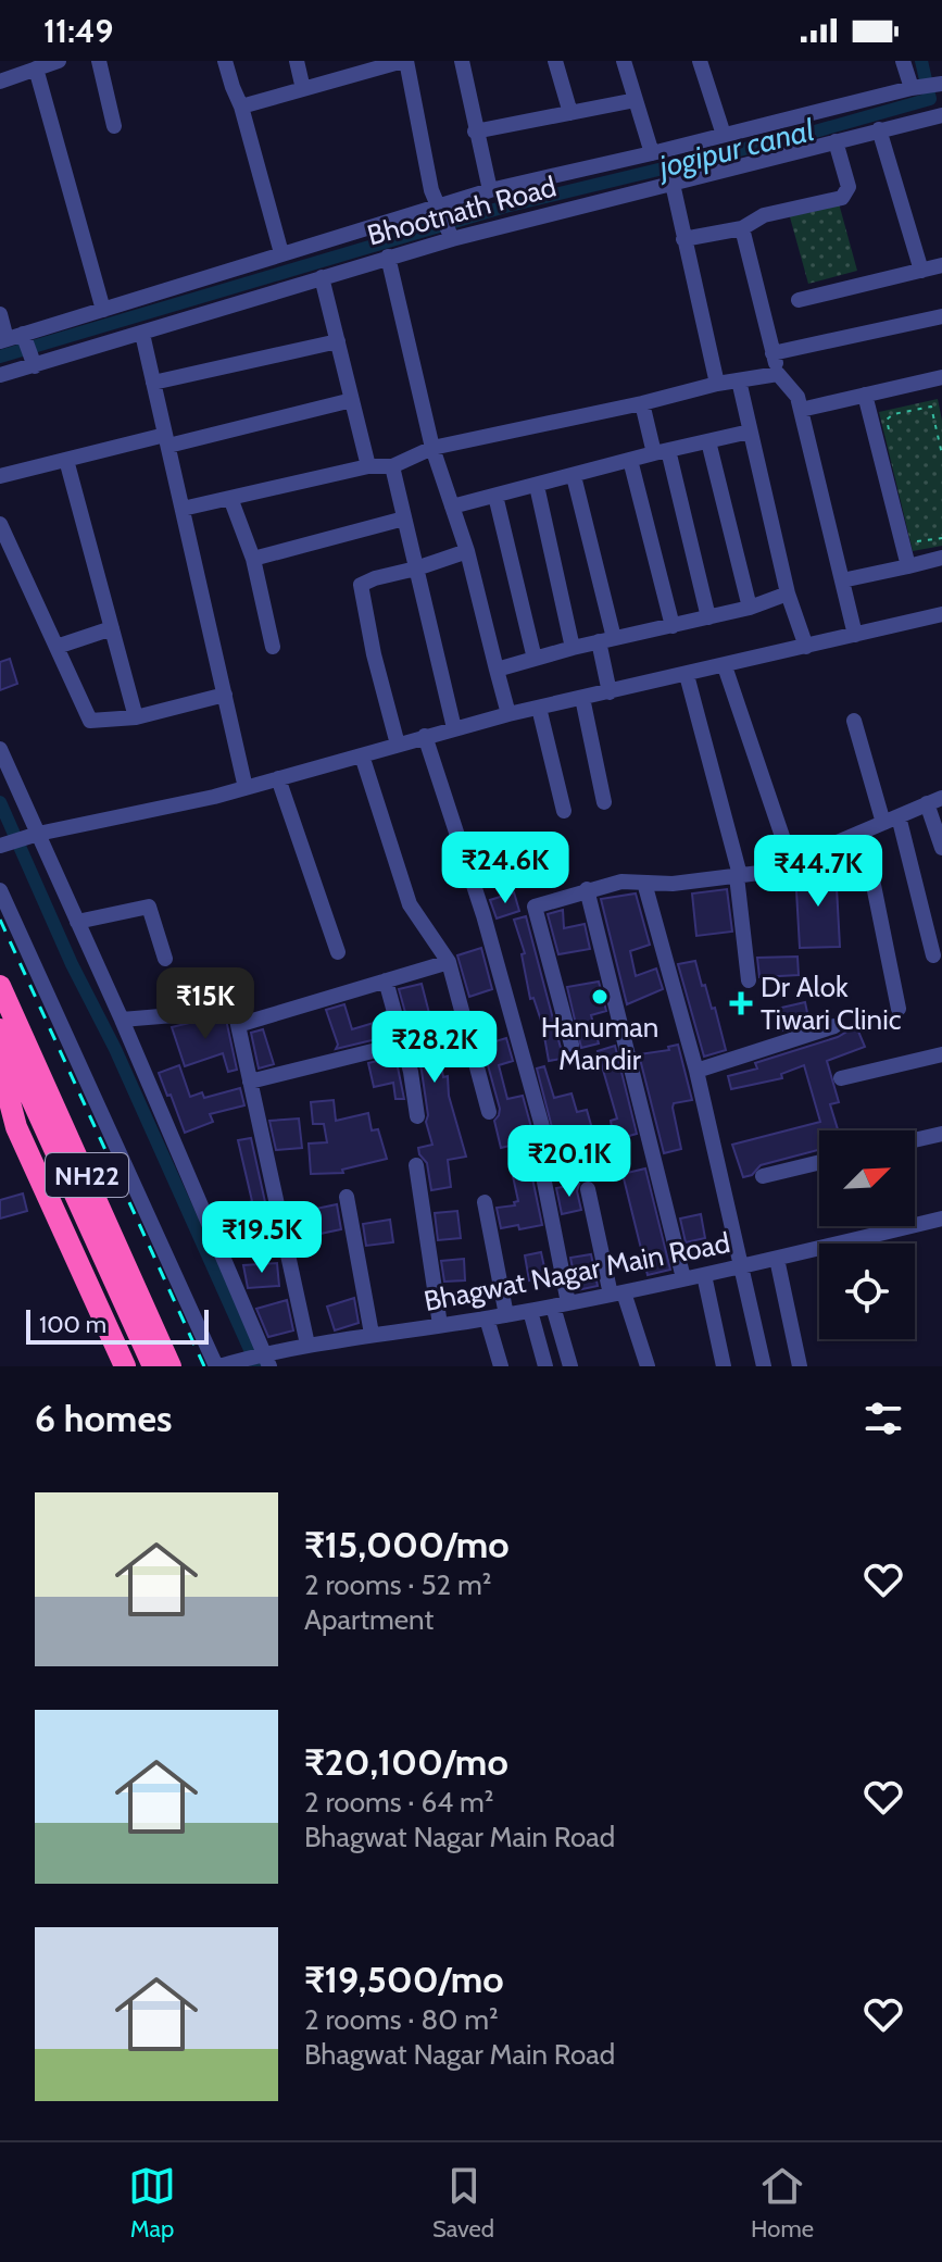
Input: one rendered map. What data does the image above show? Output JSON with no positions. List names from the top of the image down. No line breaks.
{"streets":{"highway":["NH22"],"street":["Bhootnath Road","Bhagwat Nagar Main Road"]},"water":["jogipur canal"],"places":{"other":["Hanuman Mandir"],"health":["Dr Alok Tiwari Clinic"]},"scale_bar":"100 m","north":"top right","page":{"status":"11:49","price":["₹24.6K","₹44.7K","₹15K","₹28.2K","₹20.1K","₹19.5K"],"scale":"100 m","heading":"6 homes","list":[{"name":"₹15,000/mo","note":"2 rooms · 52 m² · Apartment"},{"name":"₹20,100/mo","note":"2 rooms · 64 m² · Bhagwat Nagar Main Road"},{"name":"₹19,500/mo","note":"2 rooms · 80 m² · Bhagwat Nagar Main Road"}],"tabs":["Map","Saved","Home"]}}
